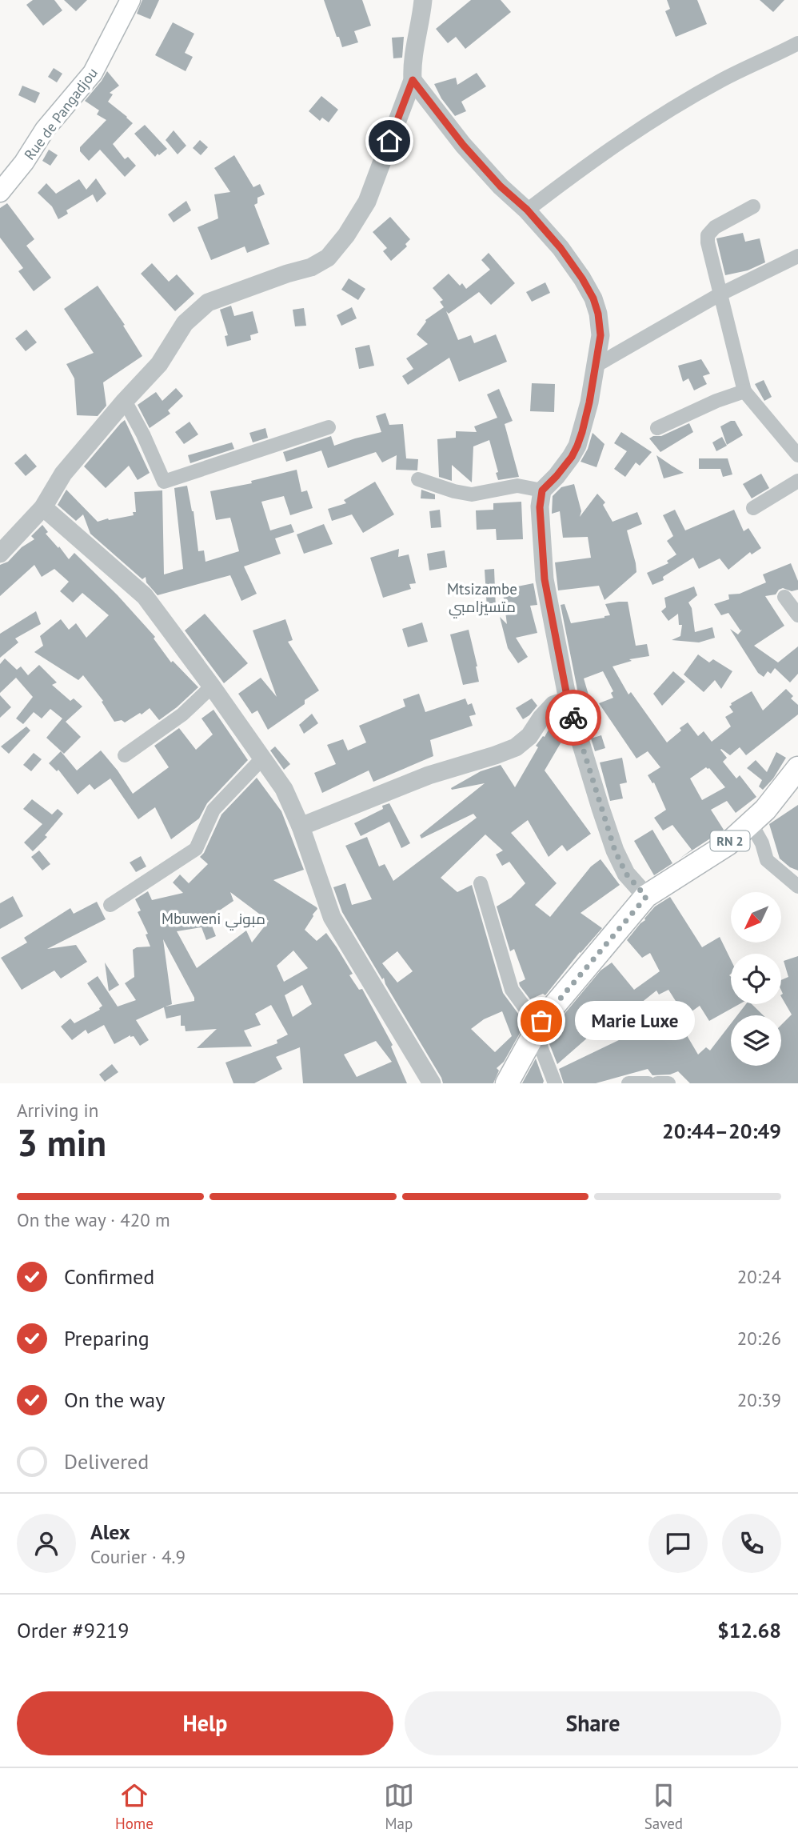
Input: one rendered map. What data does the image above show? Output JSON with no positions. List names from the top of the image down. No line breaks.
{"streets":{"main road":["Rue de Pangadjou","RN 2"]},"districts":["Mtsizambe متسيزامبي","Mbuweni مبوني"],"places":["Marie Luxe"],"north":"bottom left","page":{"bubble":"Marie Luxe","heading":["3 min","Arriving in","20:44–20:49"],"panel":["Alex","Courier · 4.9","Order #9219","$12.68"],"bar":"On the way · 420 m","list":[["Confirmed","20:24"],["Preparing","20:26"],["On the way","20:39"],"Delivered"],"buttons":["Help","Share"],"tabs":["Home","Map","Saved"]}}
